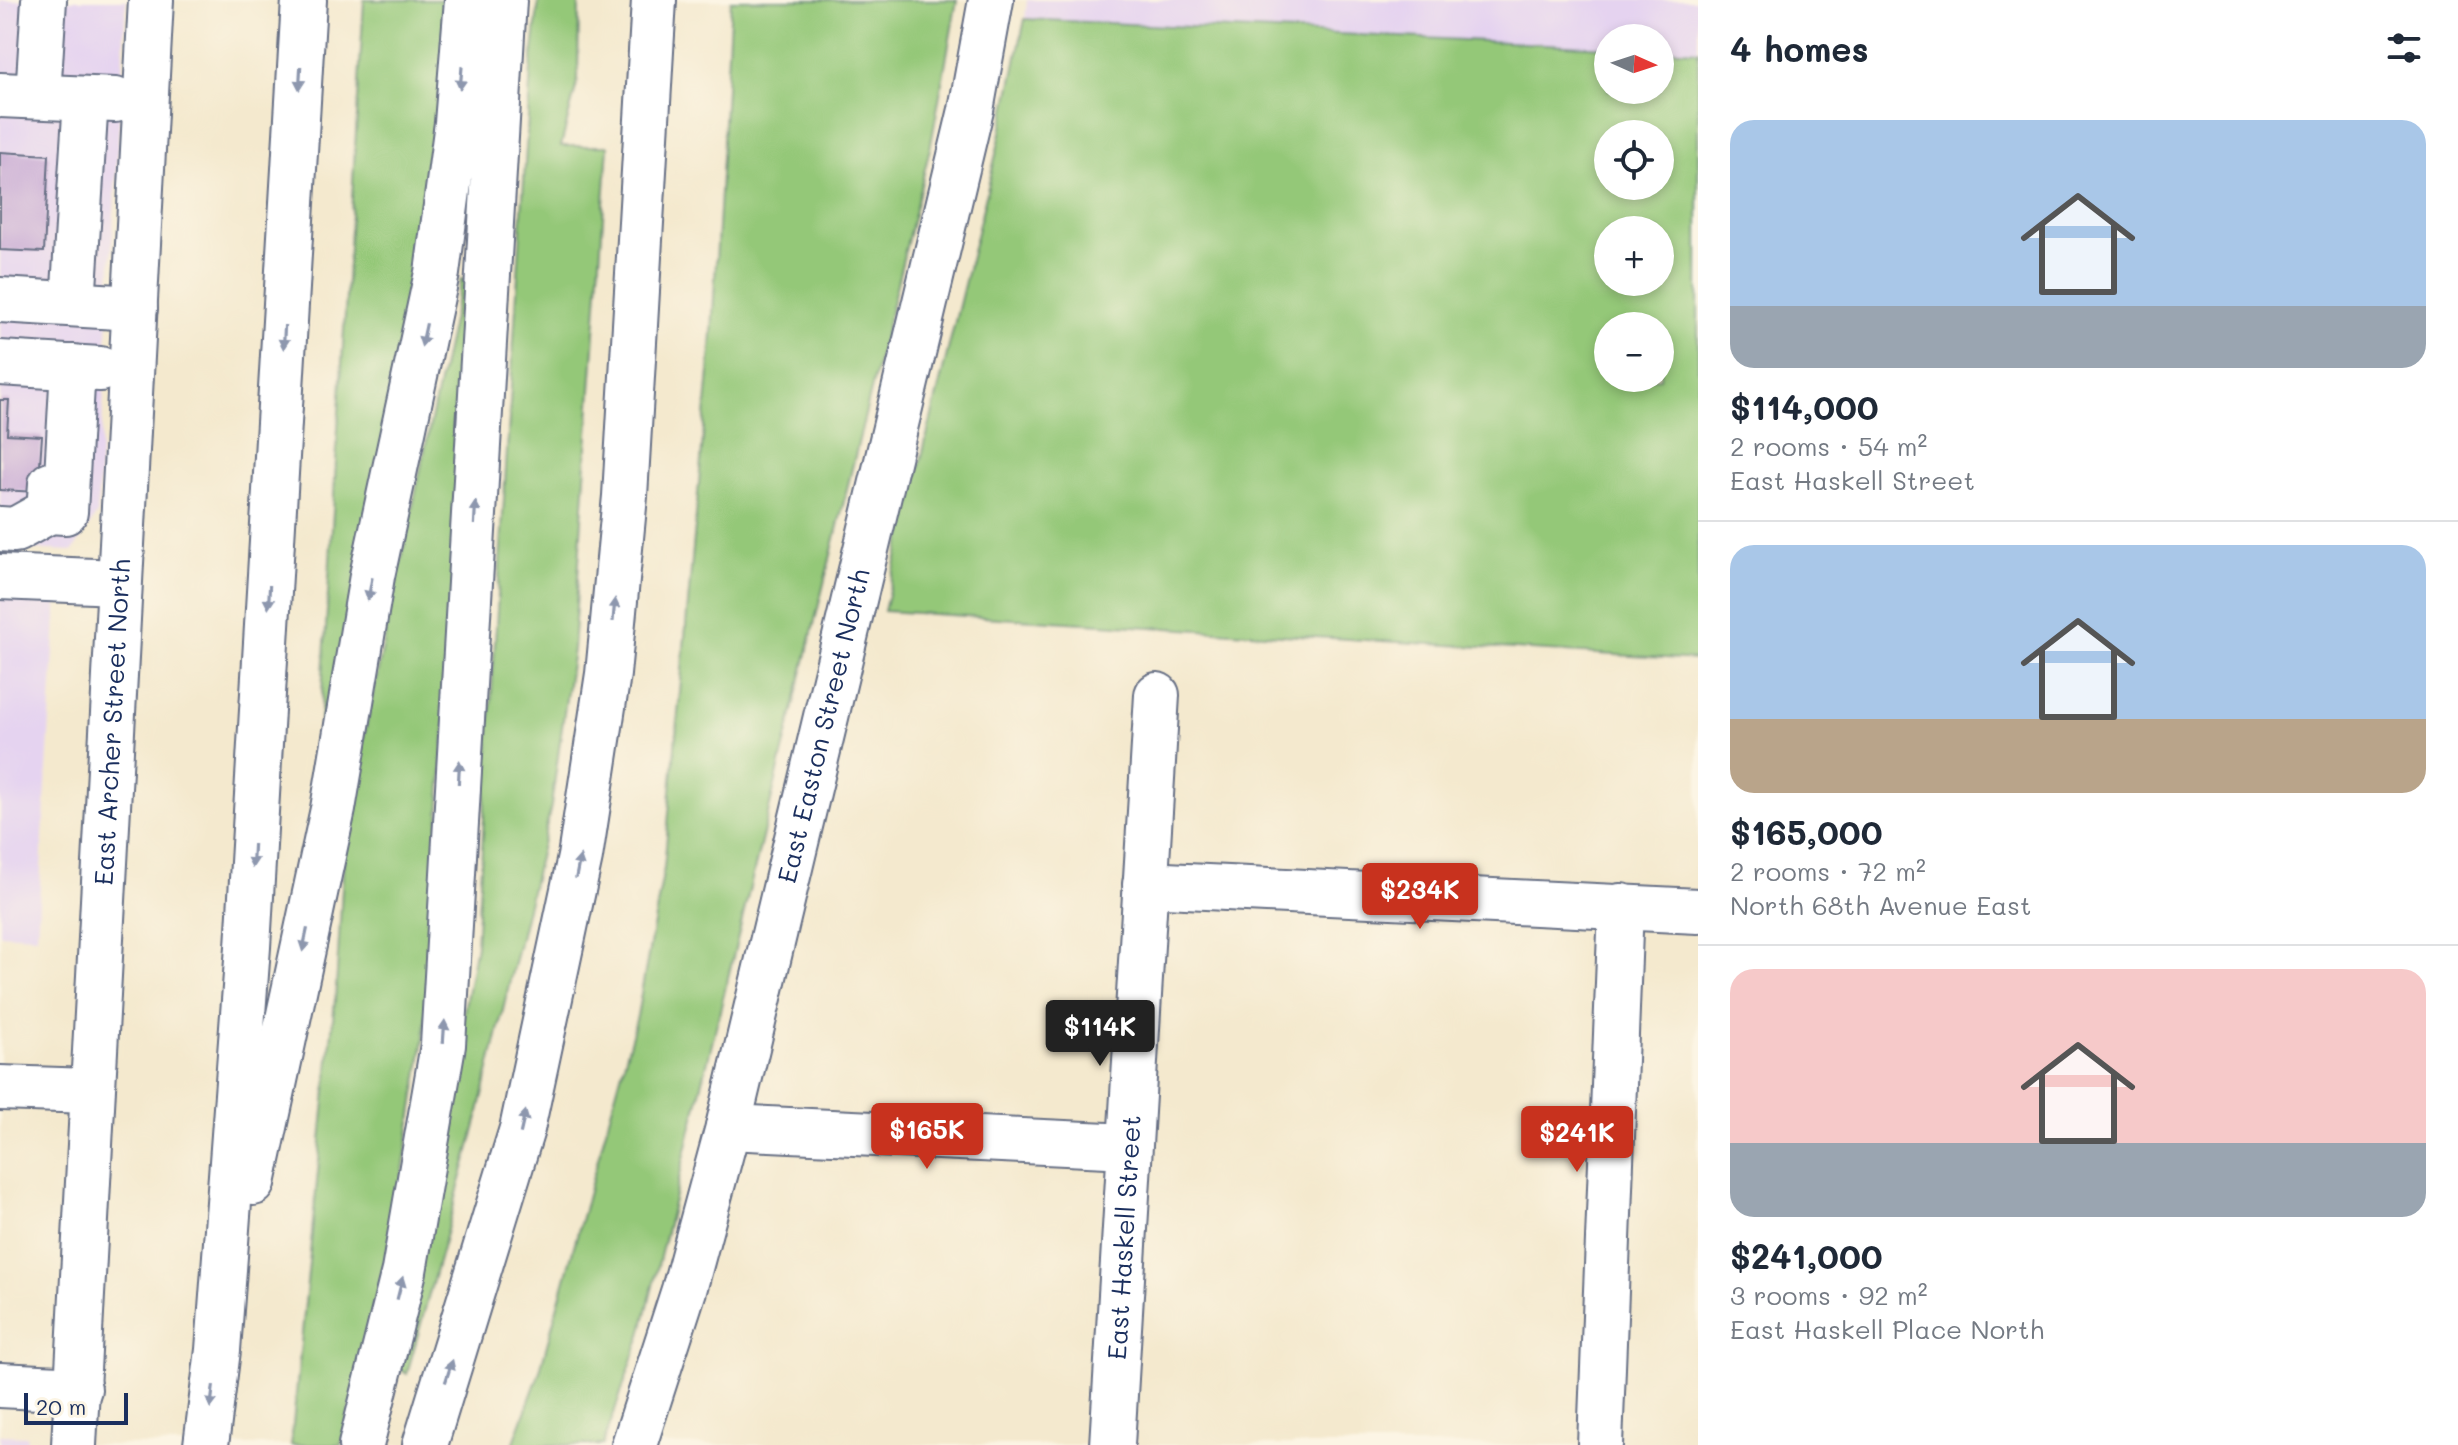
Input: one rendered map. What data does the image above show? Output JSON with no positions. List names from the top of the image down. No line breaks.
{"streets":{"main road":["East Archer Street North","East Easton Street North","East Haskell Street"]},"scale_bar":"20 m","north":"right","page":{"heading":"4 homes","map_buttons":["+","−"],"list":[{"name":"$114,000","note":"2 rooms · 54 m² · East Haskell Street"},{"name":"$165,000","note":"2 rooms · 72 m² · North 68th Avenue East"},{"name":"$241,000","note":"3 rooms · 92 m² · East Haskell Place North"}],"price":["$234K","$114K","$165K","$241K"],"scale":"20 m"}}
